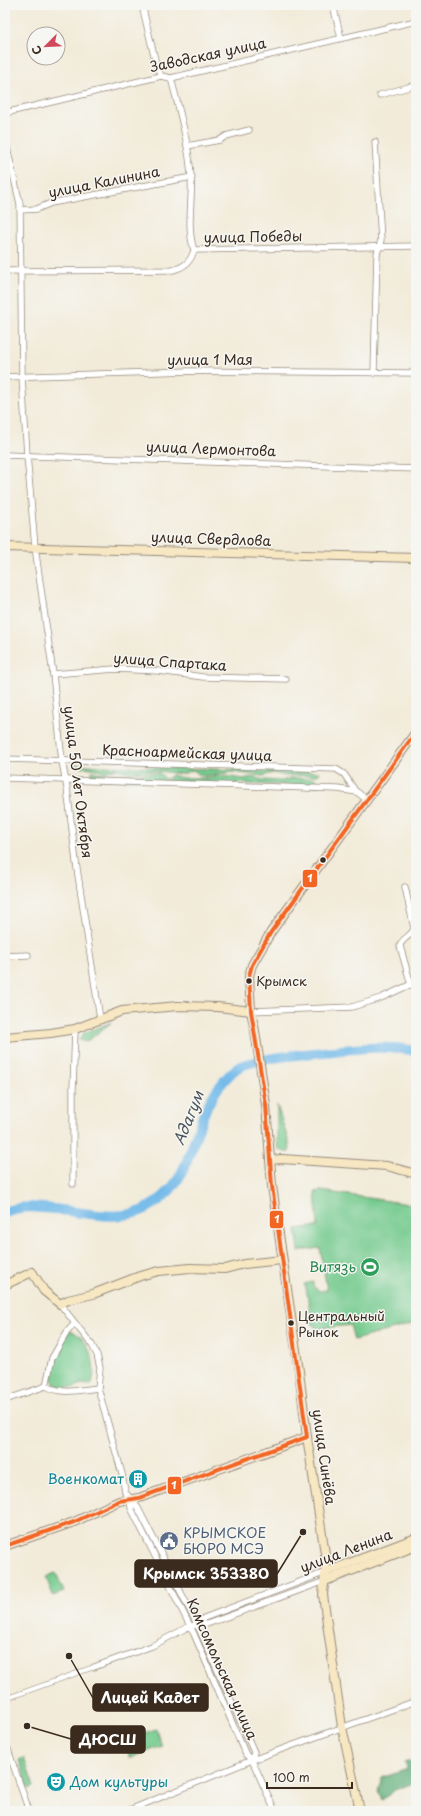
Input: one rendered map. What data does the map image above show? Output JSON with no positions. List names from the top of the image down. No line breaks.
{"streets":{"main road":["улица Свердлова","улица Синёва","улица Ленина","Комсомольская улица"],"street":["Заводская улица","улица Калинина","улица Победы","улица 1 Мая","улица Лермонтова","улица Спартака","Красноармейская улица","улица 50 лет Октября"]},"crossings":[["улица Калинина","улица 50 лет Октября"],["улица Победы","улица 50 лет Октября"],["улица 1 Мая","улица 50 лет Октября"],["улица Лермонтова","улица 50 лет Октября"],["улица Свердлова","улица 50 лет Октября"],["улица Спартака","улица 50 лет Октября"],["Красноармейская улица","улица 50 лет Октября"],["Красноармейская улица","улица Синёва"],["улица Синёва","улица Ленина"],["улица Ленина","Комсомольская улица"]],"water":["Адагум"],"places":{"other":["Крымск","Центральный Рынок","Крымск 353380","Лицей Кадет","ДЮСШ"],"sports":["Витязь"],"building":["Военкомат"],"public building":["КРЫМСКОЕ БЮРО МСЭ"],"theatre":["Дом культуры"]},"lines":["transit line 1"],"scale_bar":"100 m","north":"bottom left"}
